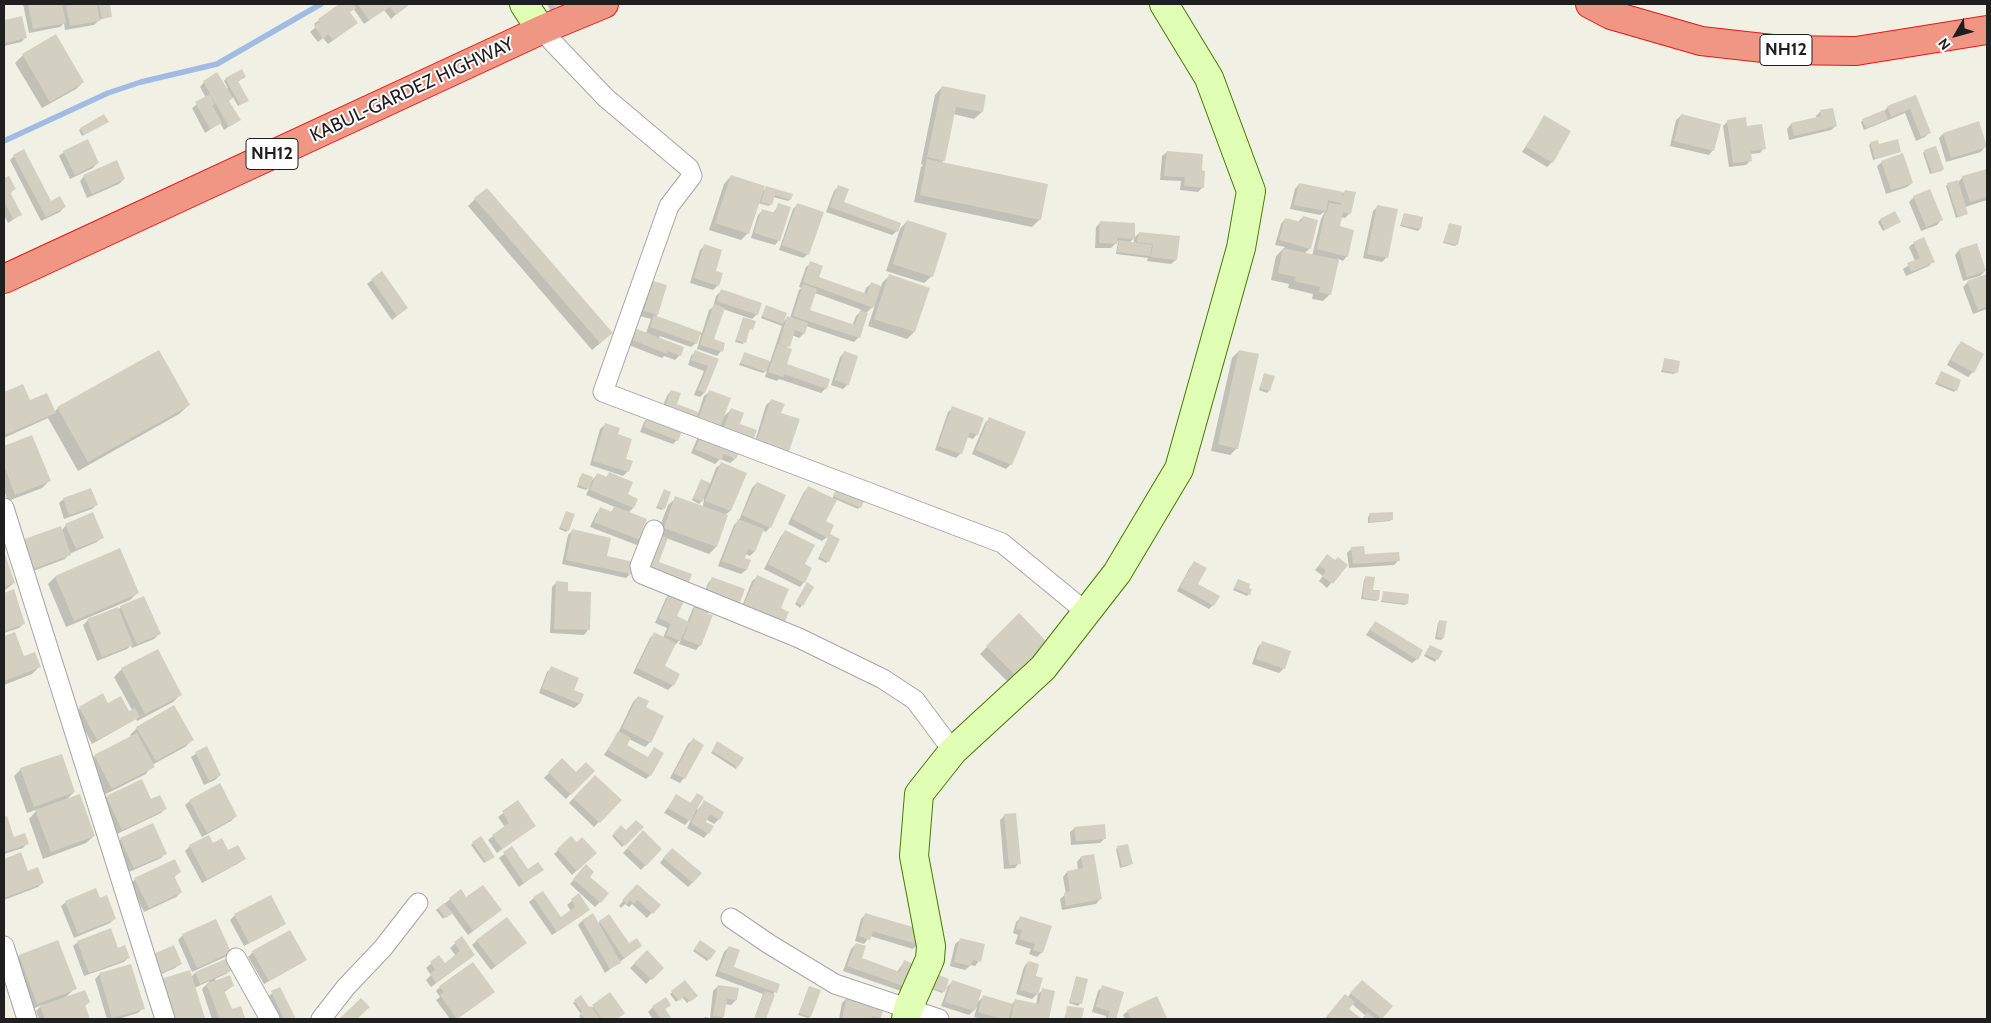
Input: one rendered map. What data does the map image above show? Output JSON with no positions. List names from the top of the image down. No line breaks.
{"streets":{"highway":["NH12","KABUL-GARDEZ HIGHWAY"]},"north":"bottom left"}
